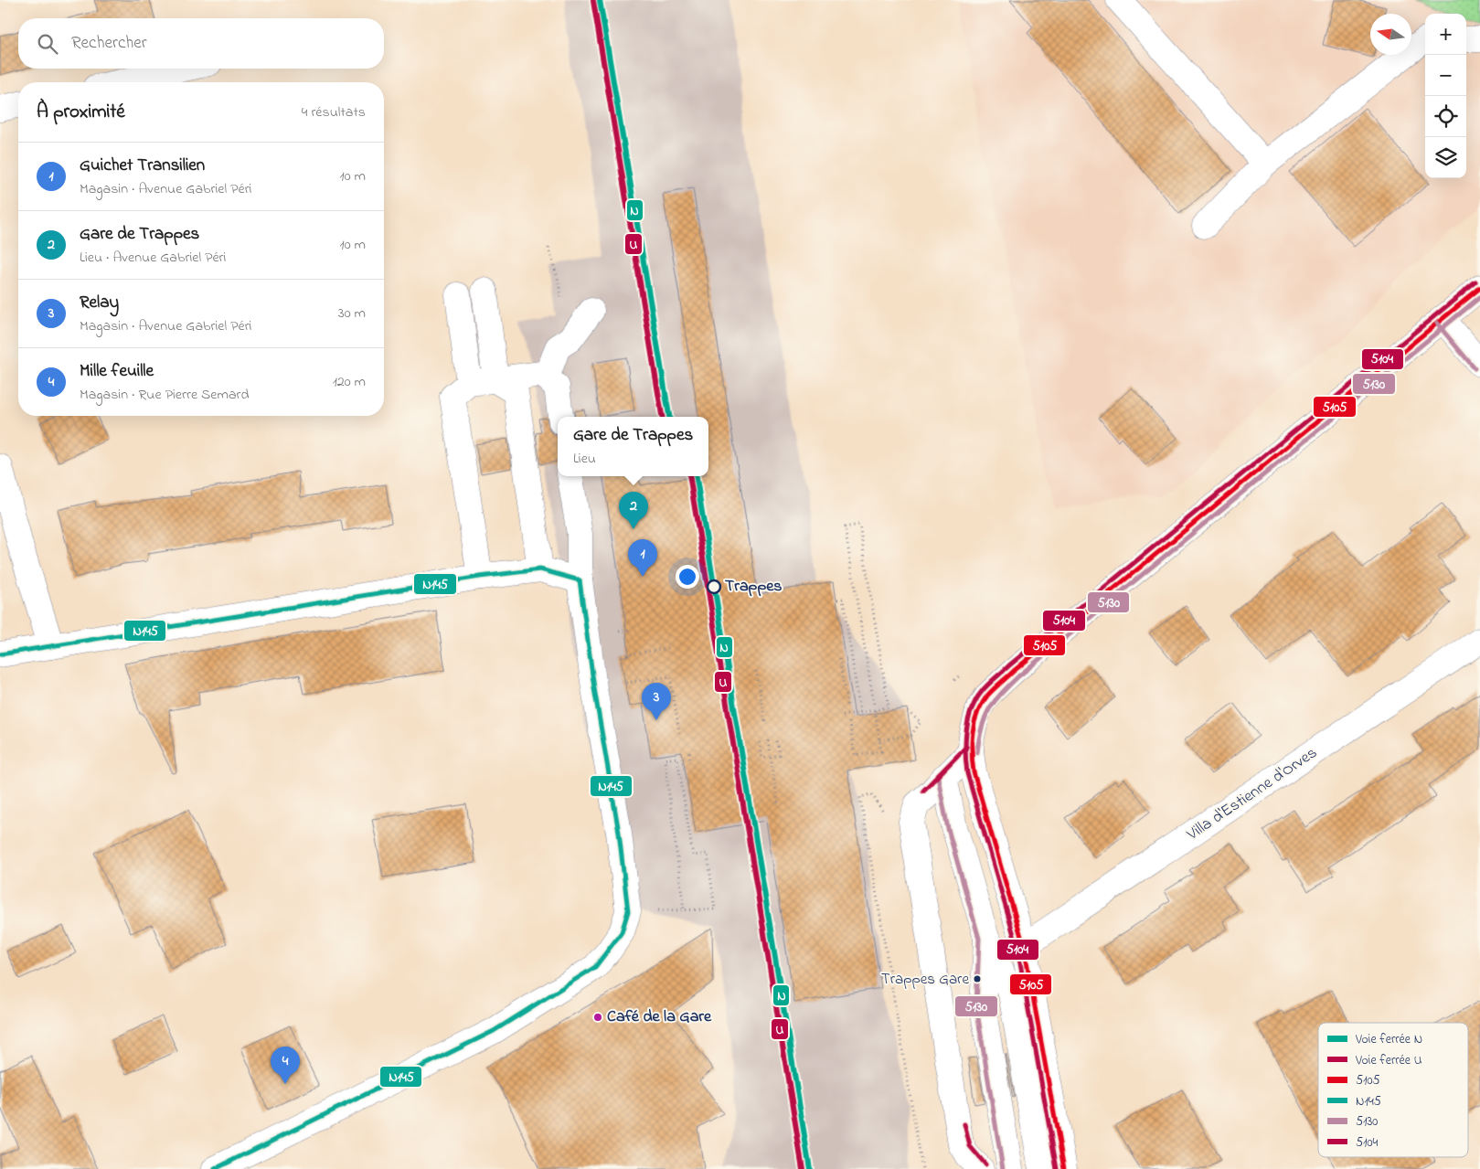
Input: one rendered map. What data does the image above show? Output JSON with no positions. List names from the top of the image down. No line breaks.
{"streets":{"street":["Villa d'Estienne d'Orves"]},"places":["Trappes","Trappes Gare","Café de la Gare"],"lines":["rail line N","rail line U","transit line 5104","transit line 5105","transit line 5130","transit line N145"],"legend":["Voie ferrée N","Voie ferrée U","5105","N145","5130","5104"],"north":"left","page":{"map_buttons":["+","−"],"search":"Rechercher","heading":["À proximité","4 résultats"],"list":[{"mark":"1","name":"Guichet Transilien","note":"Magasin · Avenue Gabriel Péri","value":"10 m"},{"mark":"2","name":"Gare de Trappes","note":"Lieu · Avenue Gabriel Péri","value":"10 m"},{"mark":"3","name":"Relay","note":"Magasin · Avenue Gabriel Péri","value":"30 m"},{"mark":"4","name":"Mille feuille","note":"Magasin · Rue Pierre Semard","value":"120 m"}],"popup":["Gare de Trappes","Lieu"],"pins":["2","1","3","4"]}}
